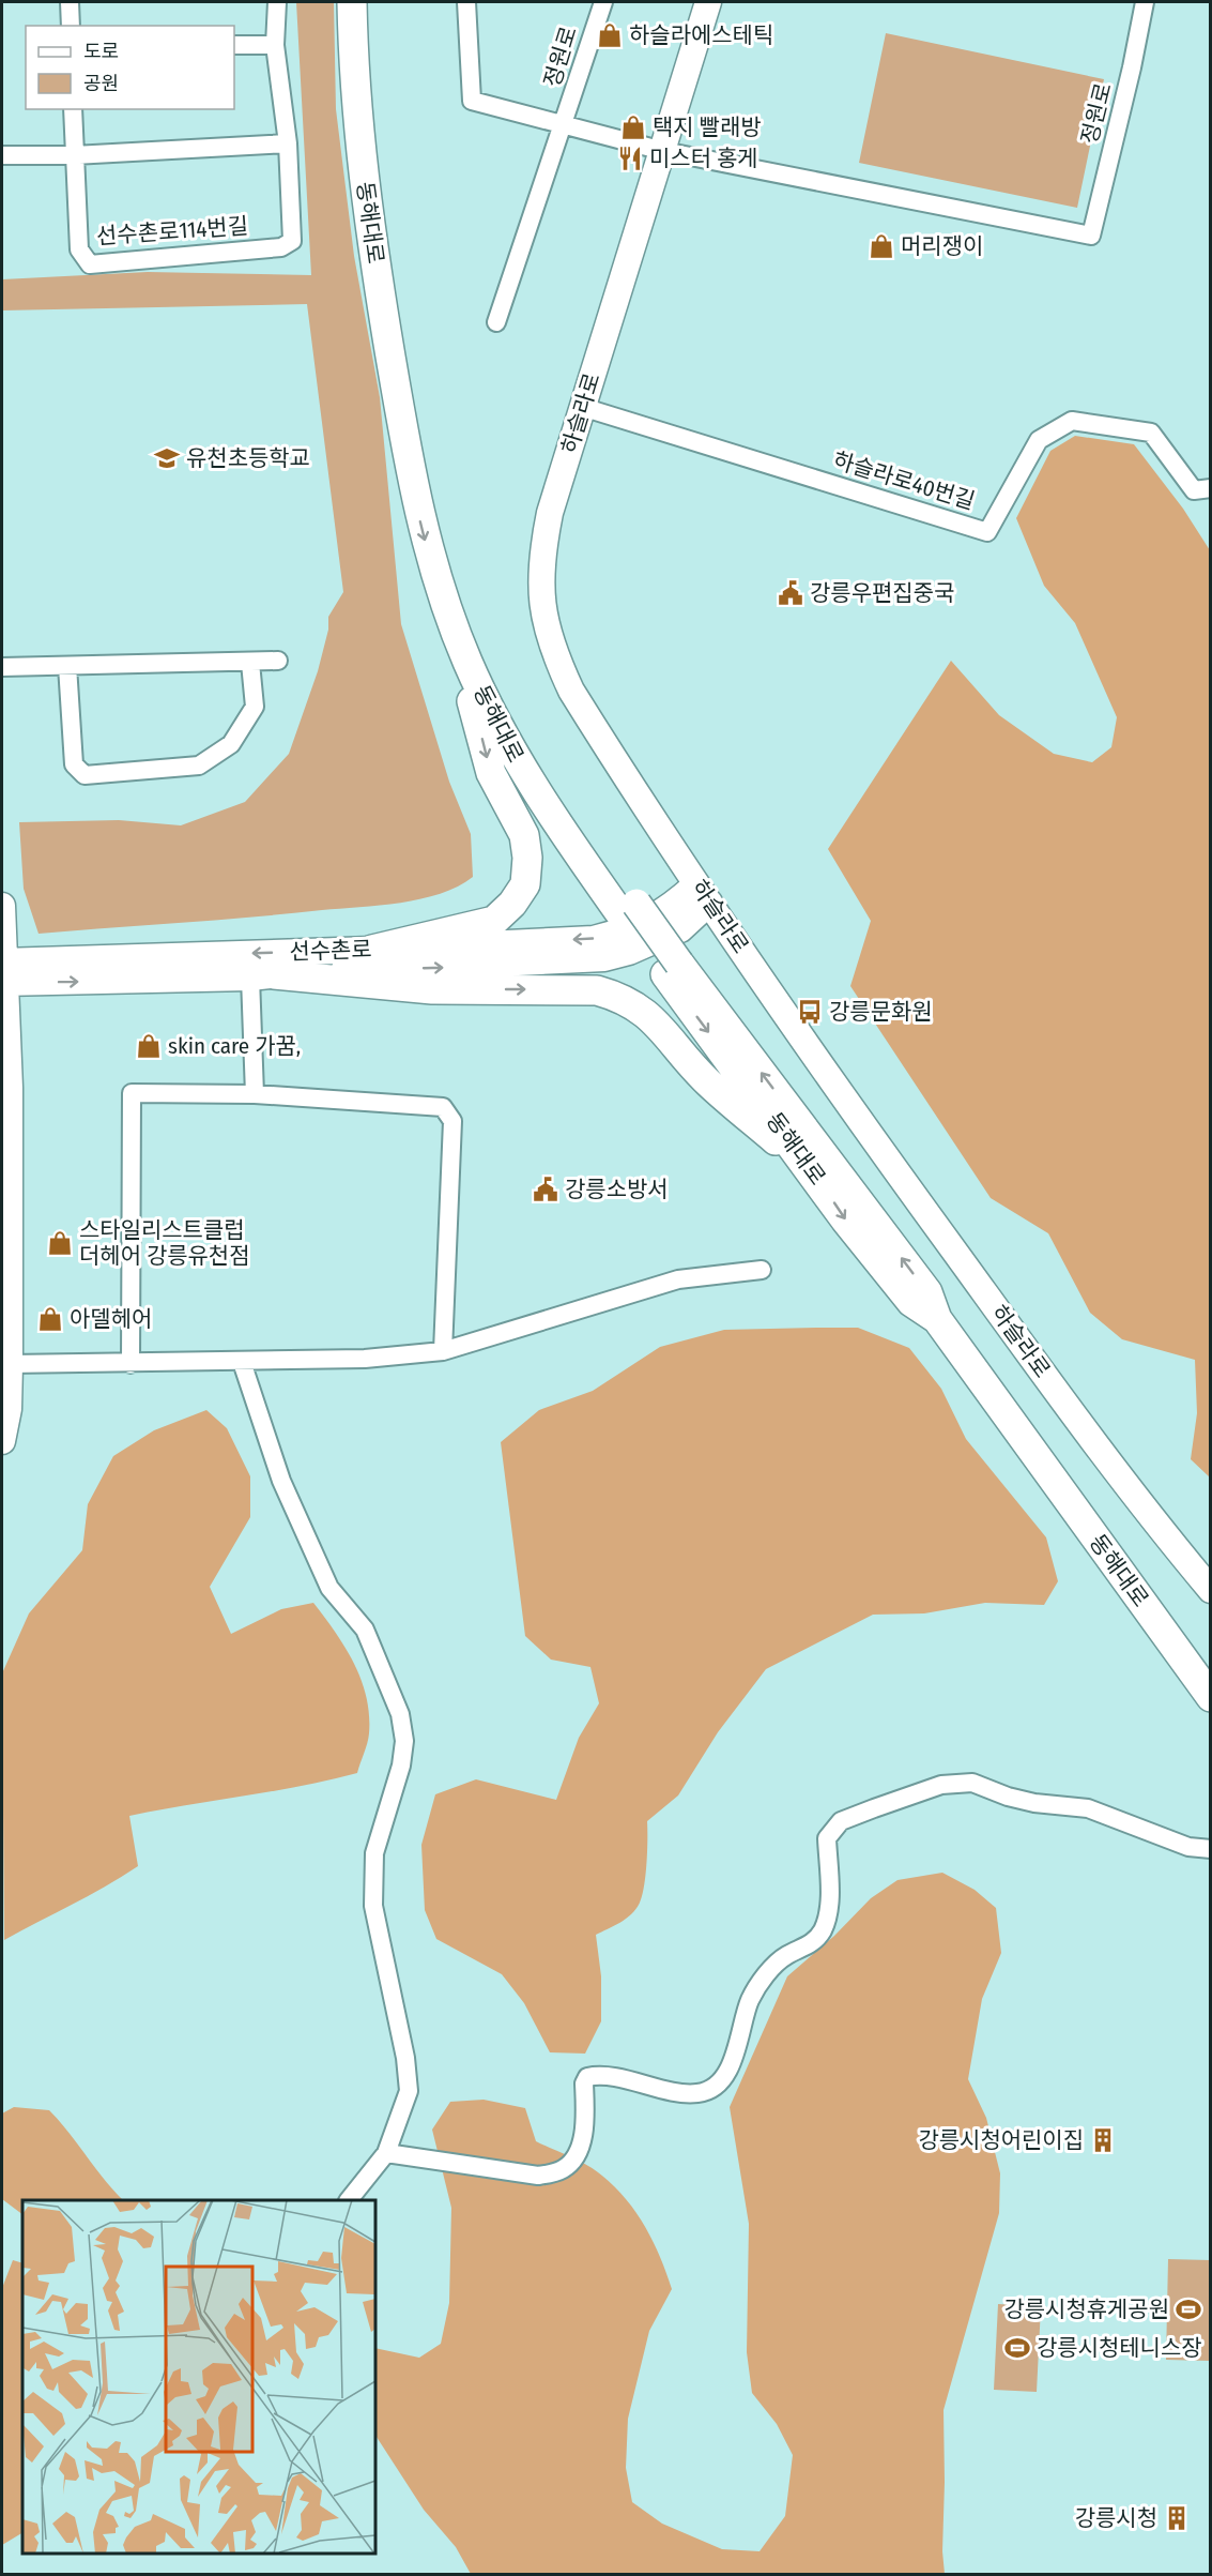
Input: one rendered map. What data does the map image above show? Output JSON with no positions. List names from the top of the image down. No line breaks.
{"streets":{"main road":["동해대로"],"street":["정원로","선수촌로114번길","하슬라로","하슬라로40번길","선수촌로"]},"crossings":[["정원로","하슬라로"],["하슬라로","하슬라로40번길"],["하슬라로","선수촌로"]],"places":{"shop":["하슬라에스테틱","택지 빨래방","머리쟁이","skin care 가꿈,","스타일리스트클럽 더헤어 강릉유천점","아델헤어"],"restaurant":["미스터 홍게"],"school or university":["유천초등학교"],"public building":["강릉우편집중국","강릉소방서"],"bus stop":["강릉문화원"],"building":["강릉시청어린이집","강릉시청"],"sports":["강릉시청휴게공원","강릉시청테니스장"]},"legend":["도로","공원"]}
